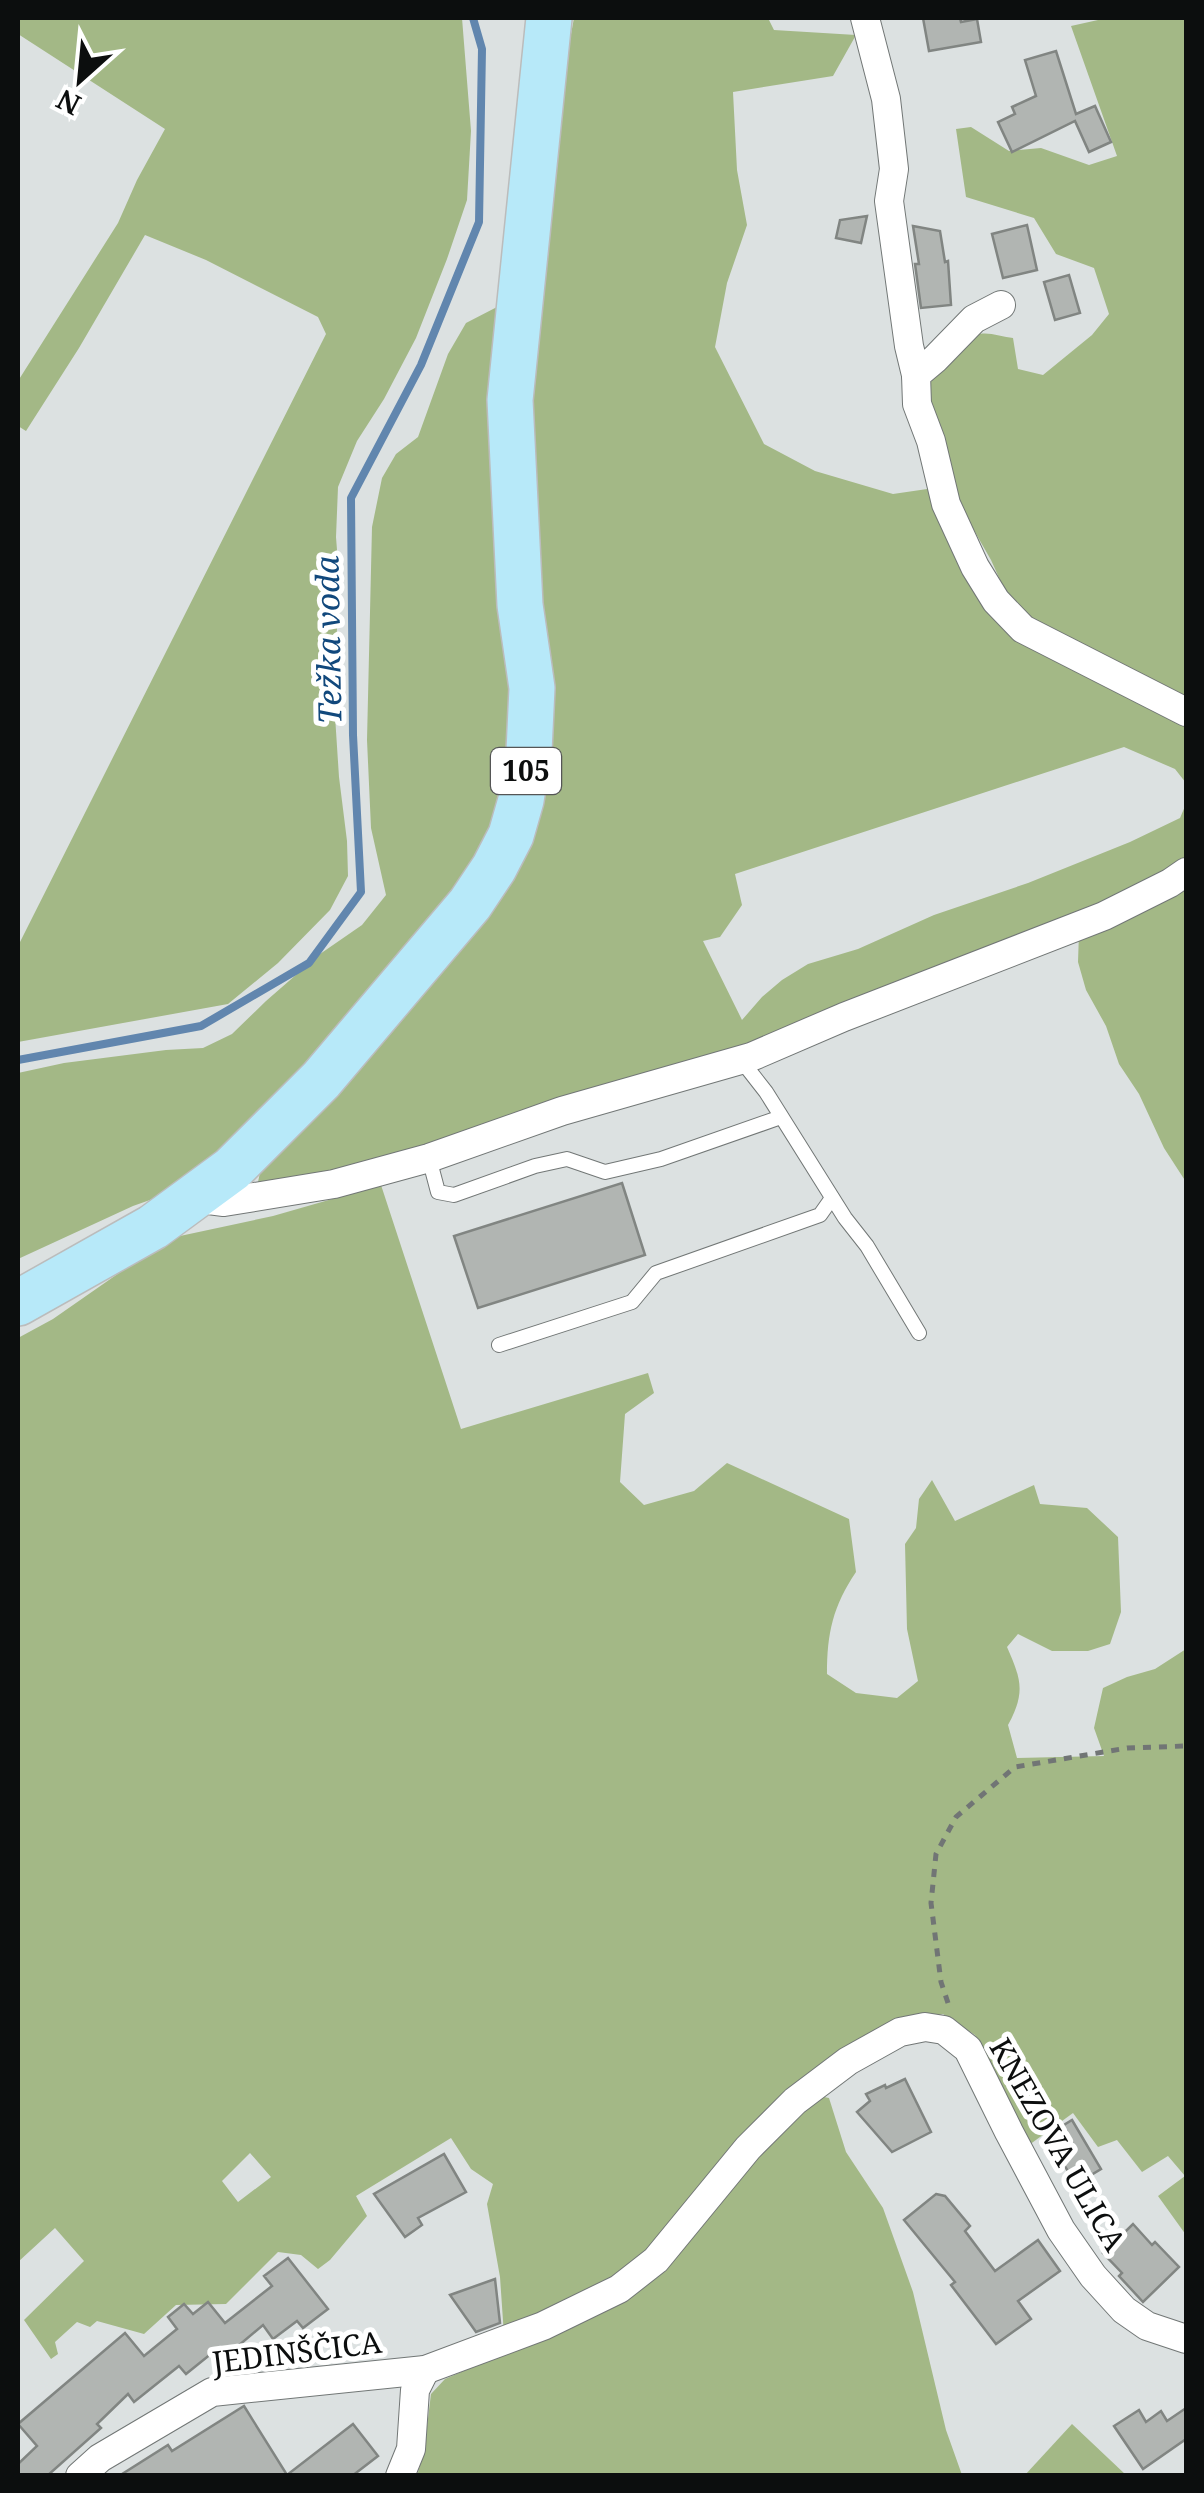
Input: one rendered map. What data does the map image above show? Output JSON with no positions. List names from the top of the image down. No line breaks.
{"streets":{"main road":["105"],"street":["KNEZOVA ULICA","JEDINŠČICA"]},"crossings":[["KNEZOVA ULICA","JEDINŠČICA"]],"water":["Težka voda"],"north":"bottom left"}
